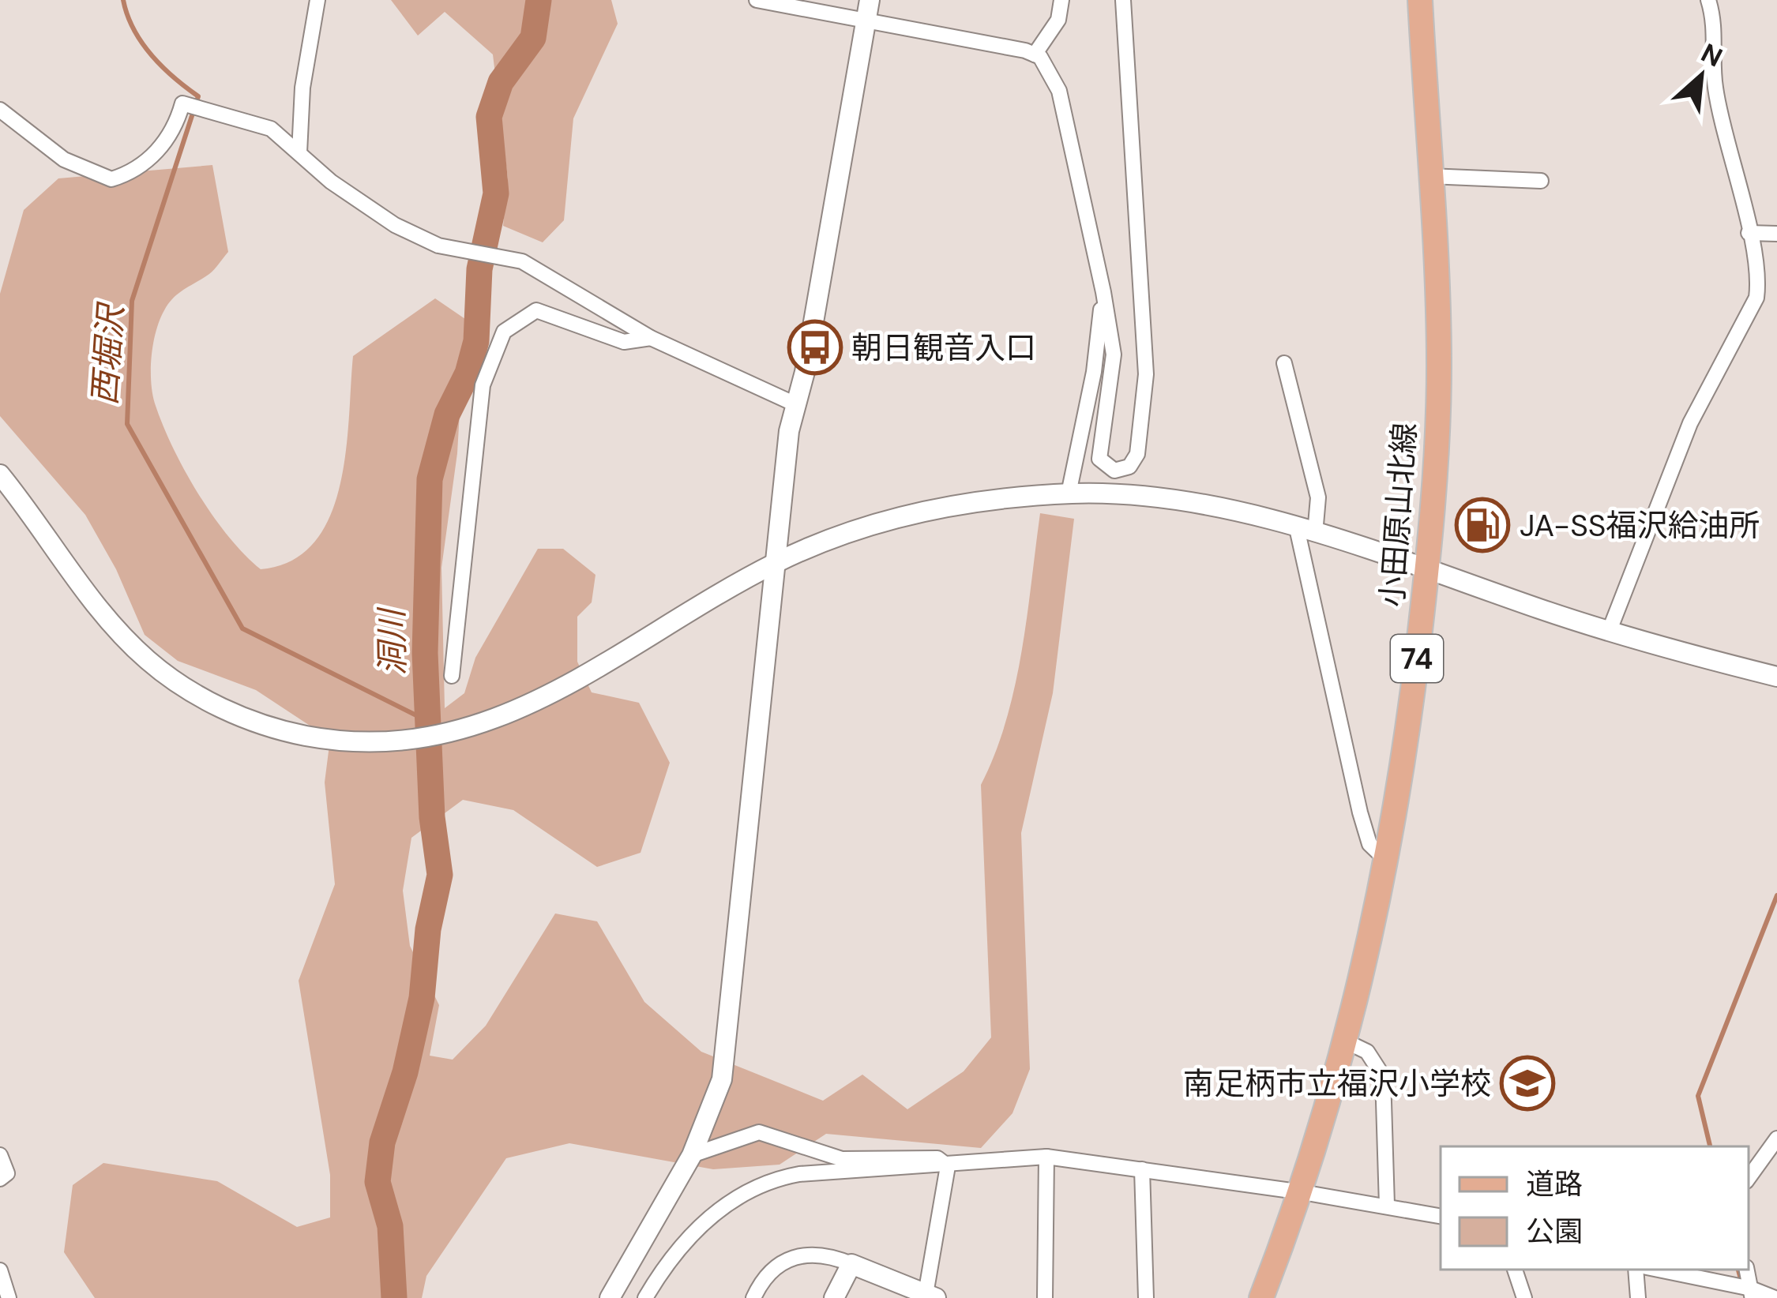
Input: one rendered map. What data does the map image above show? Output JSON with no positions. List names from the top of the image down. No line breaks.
{"streets":{"main road":["小田原山北線","74"]},"water":["西堀沢","洞川"],"places":{"bus stop":["朝日観音入口"],"fuel station":["JA-SS福沢給油所"],"school or university":["南足柄市立福沢小学校"]},"legend":["道路","公園"],"north":"top right"}
